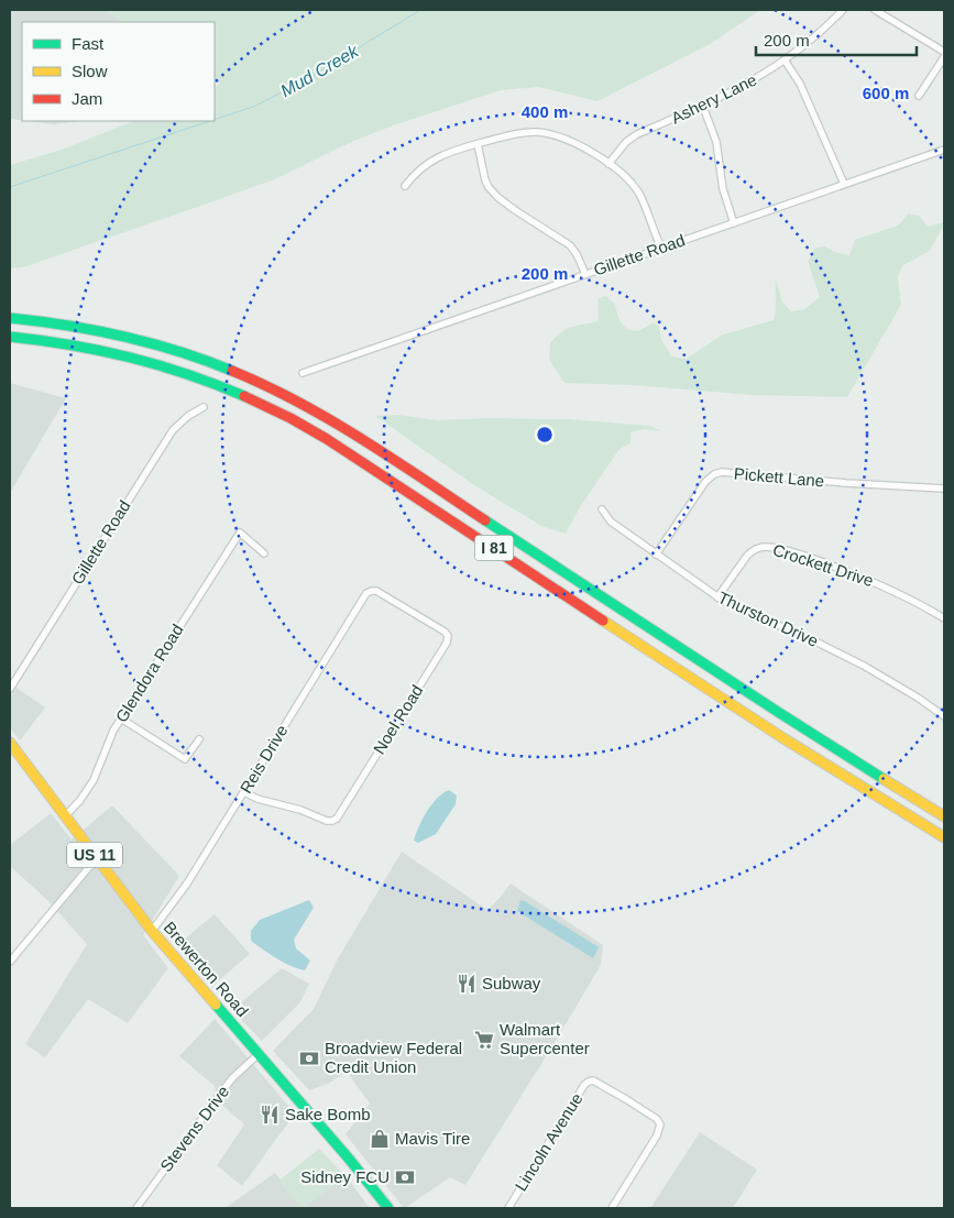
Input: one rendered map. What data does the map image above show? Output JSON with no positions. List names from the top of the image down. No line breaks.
{"streets":{"main road":["I 81","US 11","Brewerton Road"],"street":["Ashery Lane","Gillette Road","Pickett Lane","Crockett Drive","Thurston Drive","Glendora Road","Noel Road","Reis Drive","Stevens Drive","Lincoln Avenue"]},"crossings":[["Pickett Lane","Thurston Drive"],["Crockett Drive","Thurston Drive"],["Glendora Road","Brewerton Road"],["Noel Road","Reis Drive"],["Reis Drive","Brewerton Road"],["Brewerton Road","Stevens Drive"]],"water":["Mud Creek"],"places":{"restaurant":["Subway","Sake Bomb"],"supermarket":["Walmart Supercenter"],"bank":["Broadview Federal Credit Union","Sidney FCU"],"shop":["Mavis Tire"]},"legend":["Fast","Slow","Jam"],"scale_bar":"200 m","rings":["600 m","400 m","200 m"]}
